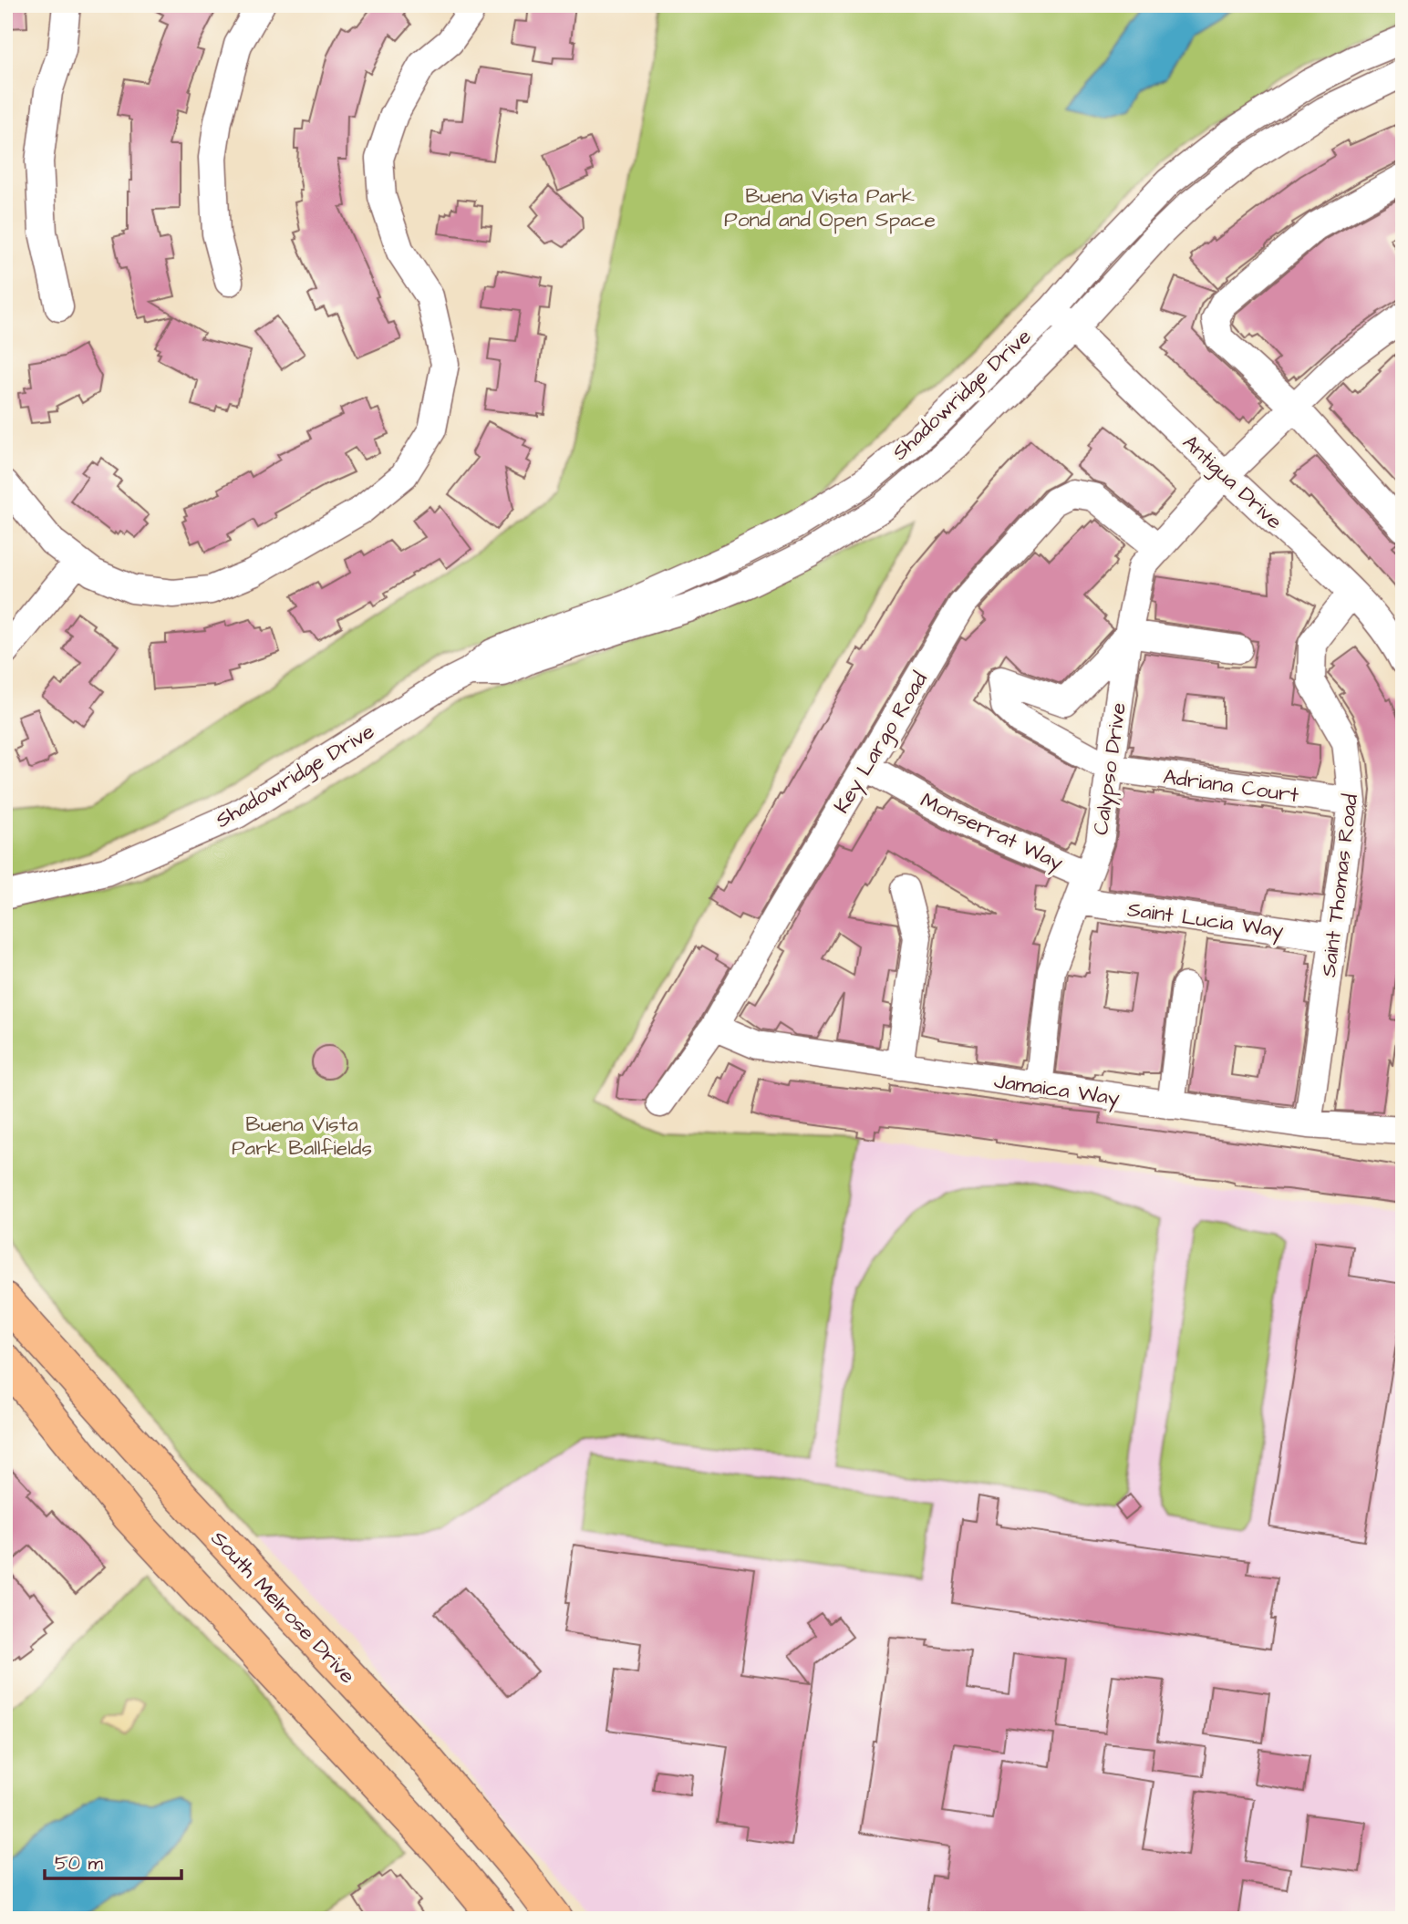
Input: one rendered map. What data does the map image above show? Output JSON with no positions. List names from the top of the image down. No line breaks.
{"streets":{"main road":["South Melrose Drive"],"street":["Shadowridge Drive","Antigua Drive","Key Largo Road","Calypso Drive","Adriana Court","Monserrat Way","Saint Thomas Road","Saint Lucia Way","Jamaica Way"]},"crossings":[["Shadowridge Drive","Antigua Drive"],["Antigua Drive","Calypso Drive"],["Antigua Drive","Saint Thomas Road"],["Key Largo Road","Calypso Drive"],["Key Largo Road","Monserrat Way"],["Key Largo Road","Jamaica Way"],["Calypso Drive","Adriana Court"],["Calypso Drive","Monserrat Way"],["Calypso Drive","Saint Lucia Way"],["Calypso Drive","Jamaica Way"],["Adriana Court","Saint Thomas Road"],["Saint Thomas Road","Saint Lucia Way"],["Saint Thomas Road","Jamaica Way"]],"parks":["Buena Vista Park Pond and Open Space","Buena Vista Park Ballfields"],"scale_bar":"50 m"}
